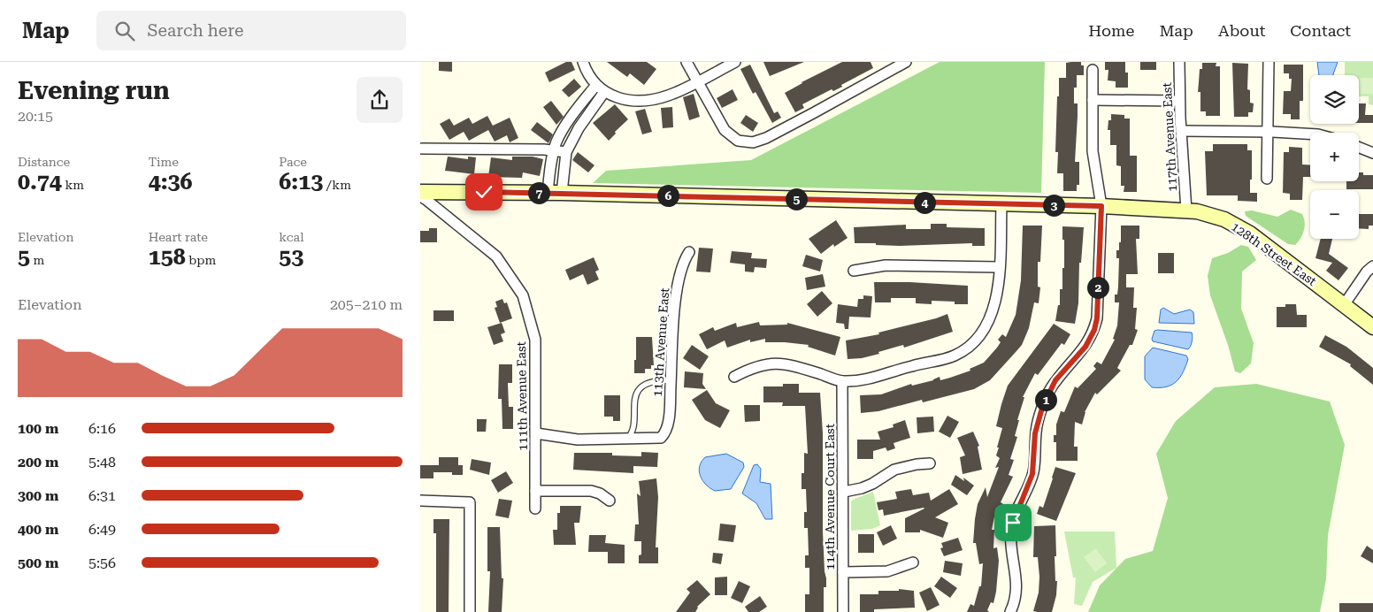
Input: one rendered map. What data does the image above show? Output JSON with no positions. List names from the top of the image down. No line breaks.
{"streets":{"street":["117th Avenue East","128th Street East","113th Avenue East","111th Avenue East","114th Avenue Court East"]},"crossings":[["117th Avenue East","128th Street East"]],"page":{"header":"Map","search":"Search here","nav":["Home","Map","About","Contact"],"heading":["Evening run","20:15"],"map_buttons":["+","−"],"stats":[["Distance","0.74 km"],["Time","4:36"],["Pace","6:13 /km"],["Elevation","5 m"],["Heart rate","158 bpm"],["kcal","53"]],"pins":["7","6","5","4","3","2","1"],"chart":["Elevation","205–210 m"],"list":[{"name":"100 m","note":"6:16"},{"name":"200 m","note":"5:48"},{"name":"300 m","note":"6:31"},{"name":"400 m","note":"6:49"},{"name":"500 m","note":"5:56"}]}}
